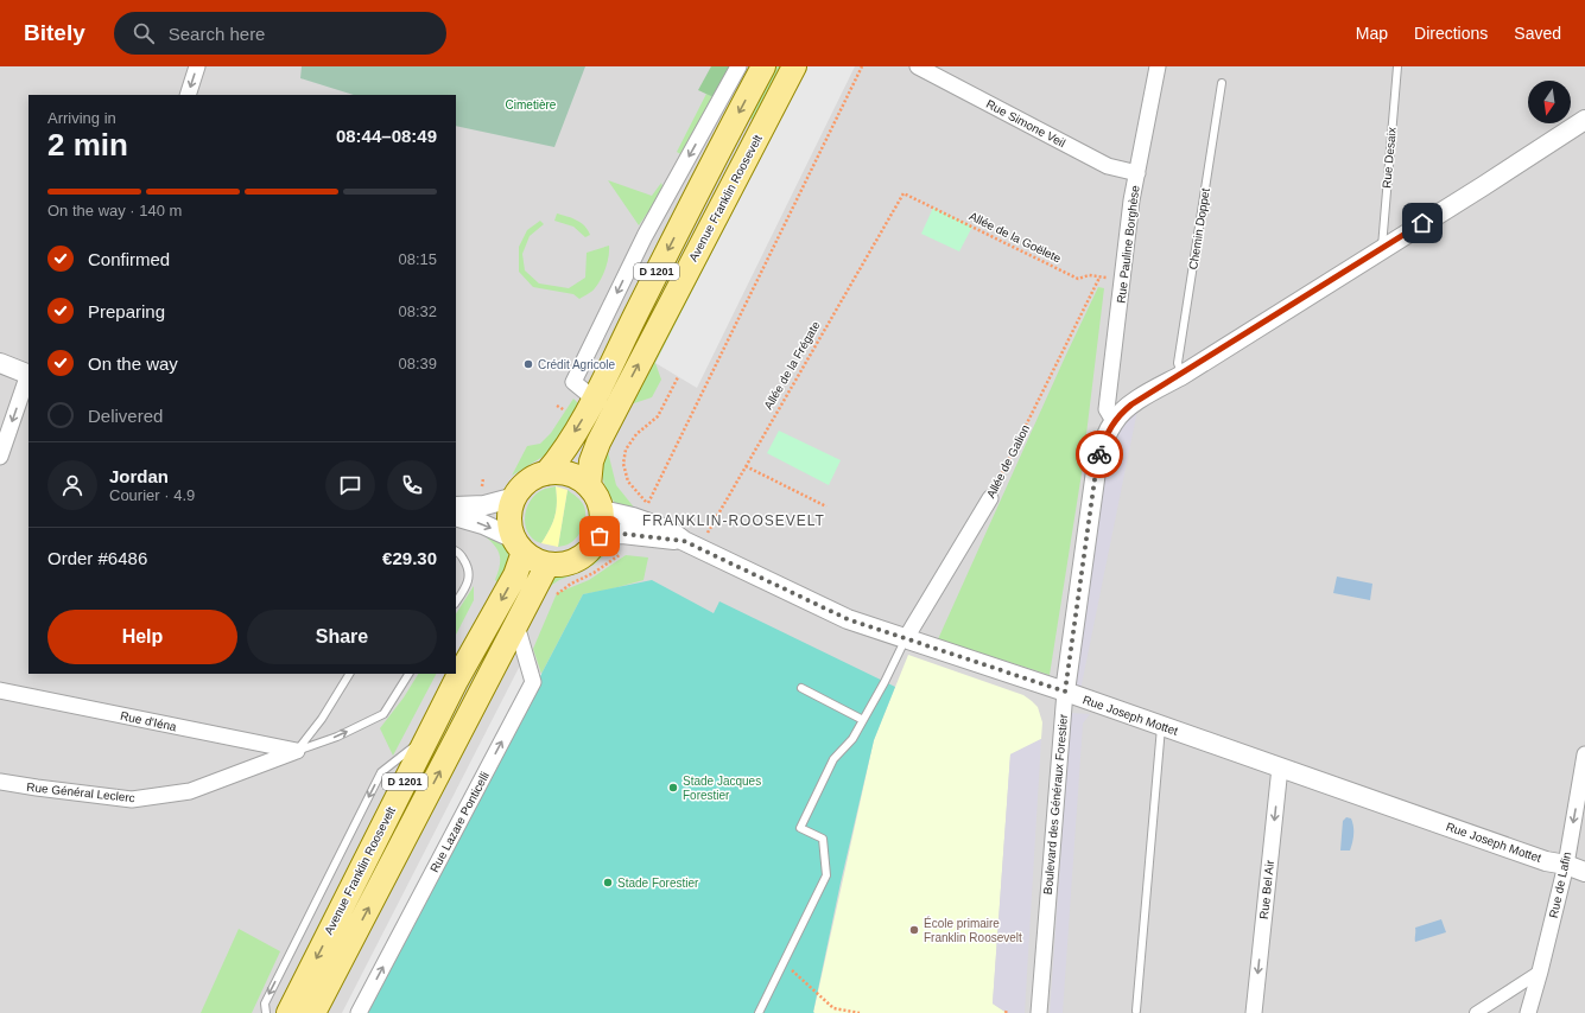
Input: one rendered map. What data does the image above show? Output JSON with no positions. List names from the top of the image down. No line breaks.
{"streets":{"main road":["Avenue Franklin Roosevelt","D 1201"],"street":["Rue Simone Veil","Rue Pauline Borghèse","Allée de Galion","Rue Joseph Mottet","Rue d'Iéna","Rue Général Leclerc","Boulevard des Généraux Forestier","Rue Lazare Ponticelli","Rue de Lafin","Rue Bel Air"],"lane":["Rue Desaix","Chemin Doppet"],"path":["Allée de la Goëlete","Allée de la Frégate"]},"crossings":[["Rue Simone Veil","Rue Pauline Borghèse"],["Rue Desaix","Boulevard des Généraux Forestier"],["Avenue Franklin Roosevelt","D 1201"],["Avenue Franklin Roosevelt","Rue Joseph Mottet"],["Avenue Franklin Roosevelt","Rue Lazare Ponticelli"],["Chemin Doppet","Boulevard des Généraux Forestier"],["Allée de la Goëlete","Rue Pauline Borghèse"],["Allée de la Goëlete","Allée de la Frégate"],["Allée de la Goëlete","Allée de Galion"],["Rue Pauline Borghèse","Boulevard des Généraux Forestier"],["D 1201","Rue Joseph Mottet"],["Allée de la Frégate","Rue Joseph Mottet"],["Allée de Galion","Rue Joseph Mottet"],["Rue Joseph Mottet","Boulevard des Généraux Forestier"],["Rue Joseph Mottet","Rue de Lafin"],["Rue Joseph Mottet","Rue Bel Air"],["Rue d'Iéna","Rue Général Leclerc"]],"one_way":["Rue Lazare Ponticelli","Rue de Lafin","Rue Bel Air"],"districts":["FRANKLIN-ROOSEVELT"],"parks":["Cimetière"],"places":["Crédit Agricole","Stade Jacques Forestier","Stade Forestier","École primaire Franklin Roosevelt"],"north":"bottom","page":{"header":"Bitely","search":"Search here","nav":["Map","Directions","Saved"],"heading":["2 min","Arriving in","08:44–08:49"],"panel":["Jordan","Courier · 4.9","Order #6486","€29.30"],"bar":"On the way · 140 m","list":[["Confirmed","08:15"],["Preparing","08:32"],["On the way","08:39"],"Delivered"],"buttons":["Help","Share"]}}
